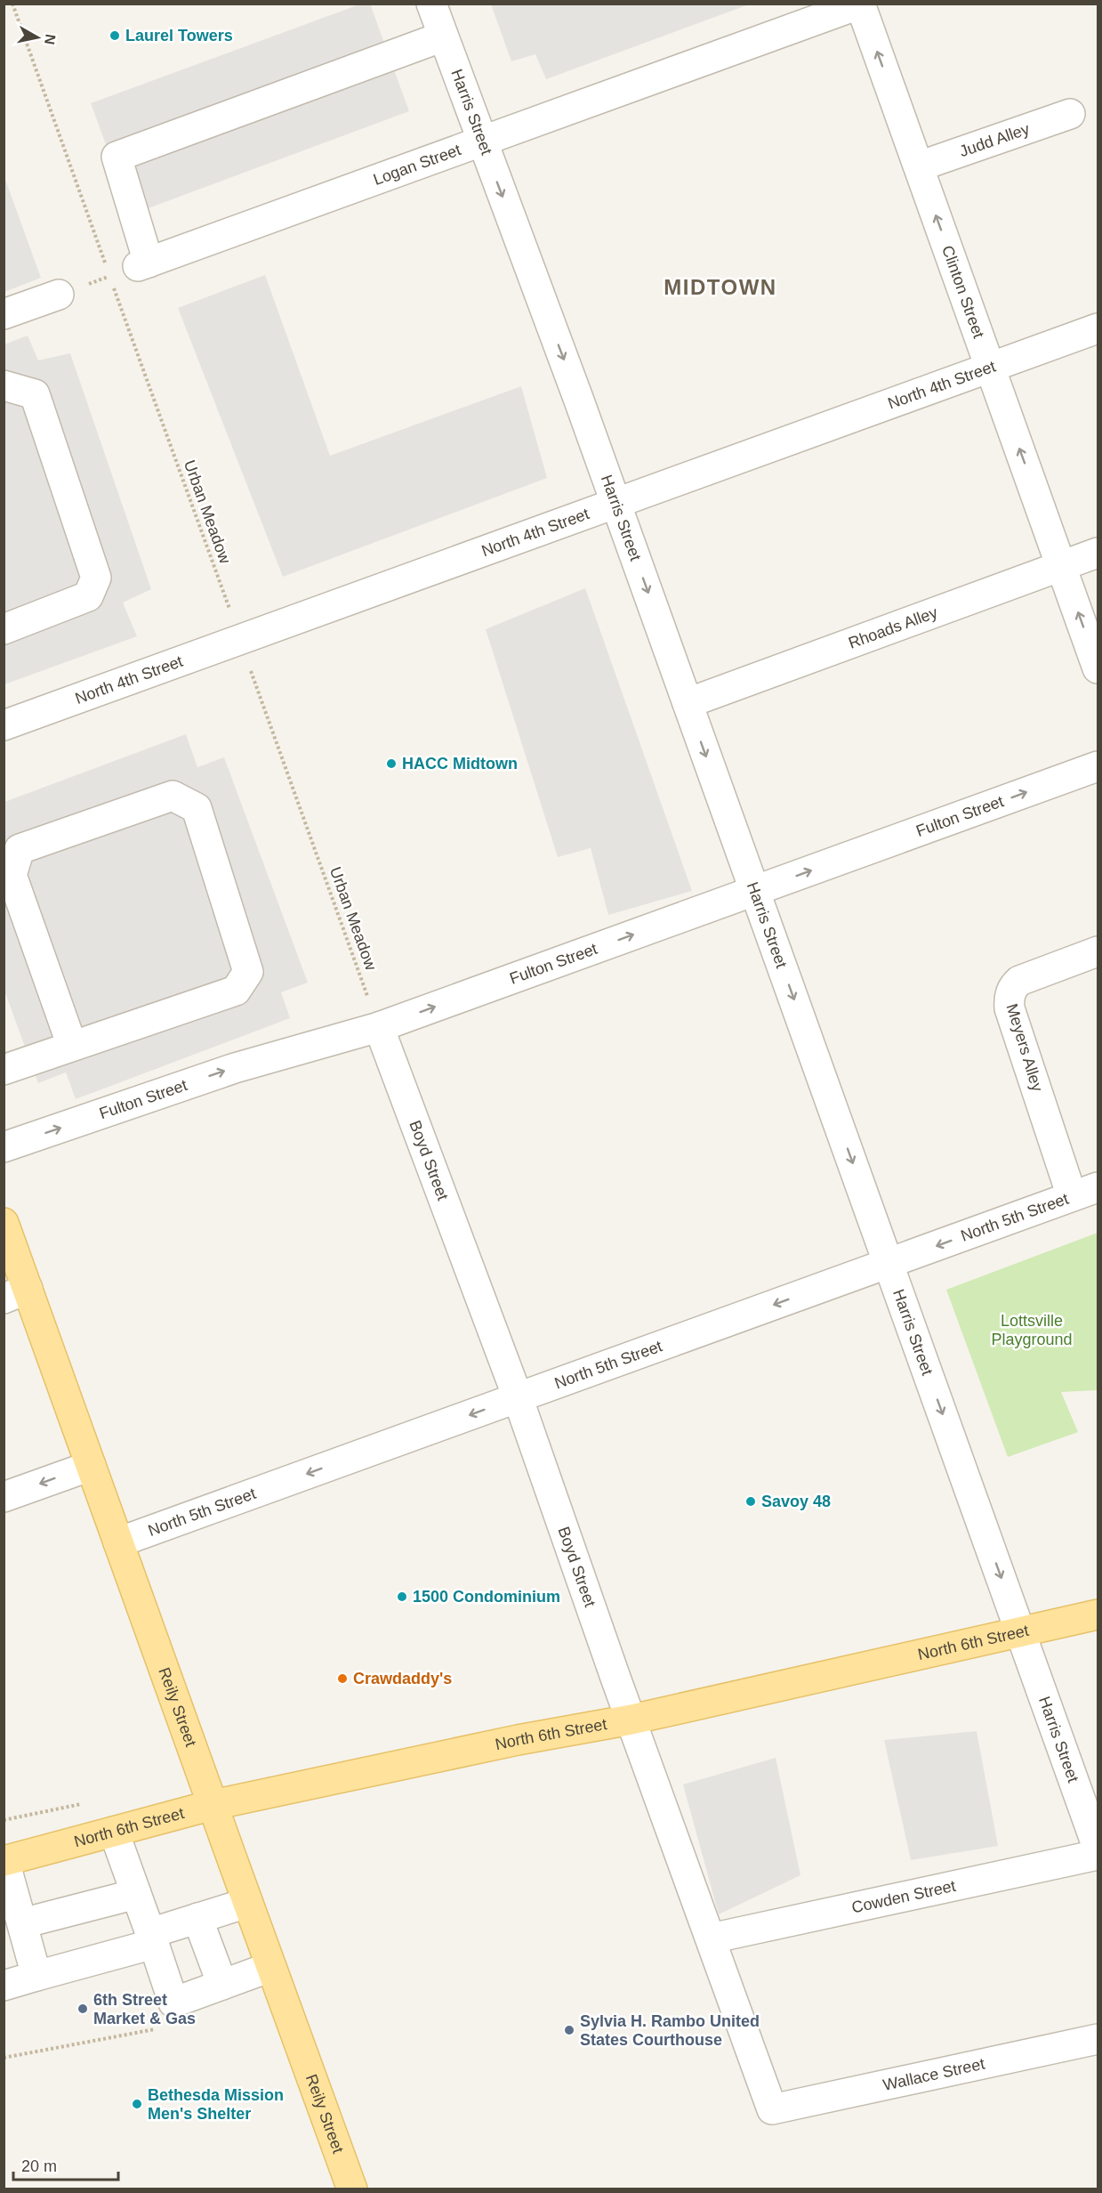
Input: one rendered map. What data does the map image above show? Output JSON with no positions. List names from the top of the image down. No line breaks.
{"streets":{"main road":["North 6th Street","Reily Street"],"street":["Harris Street","Judd Alley","Logan Street","Clinton Street","North 4th Street","Rhoads Alley","Fulton Street","Meyers Alley","Boyd Street","North 5th Street","Cowden Street","Wallace Street"],"path":["Urban Meadow"]},"crossings":[["Harris Street","Logan Street"],["Harris Street","North 4th Street"],["Harris Street","Rhoads Alley"],["Harris Street","Fulton Street"],["Harris Street","North 5th Street"],["Harris Street","North 6th Street"],["Judd Alley","Clinton Street"],["Logan Street","Clinton Street"],["Clinton Street","North 4th Street"],["Clinton Street","Rhoads Alley"],["North 4th Street","Urban Meadow"],["Urban Meadow","Fulton Street"],["Urban Meadow","Boyd Street"],["Fulton Street","Boyd Street"],["Meyers Alley","North 5th Street"],["Boyd Street","North 5th Street"],["Boyd Street","North 6th Street"],["Boyd Street","Cowden Street"],["Boyd Street","Wallace Street"],["North 5th Street","Reily Street"],["North 6th Street","Reily Street"]],"one_way":["Harris Street","Clinton Street","Fulton Street","North 5th Street"],"districts":["MIDTOWN"],"parks":["Lottsville Playground"],"places":["Laurel Towers","HACC Midtown","Savoy 48","1500 Condominium","Crawdaddy's","6th Street Market & Gas","Sylvia H. Rambo United States Courthouse","Bethesda Mission Men's Shelter"],"scale_bar":"20 m","north":"right"}
